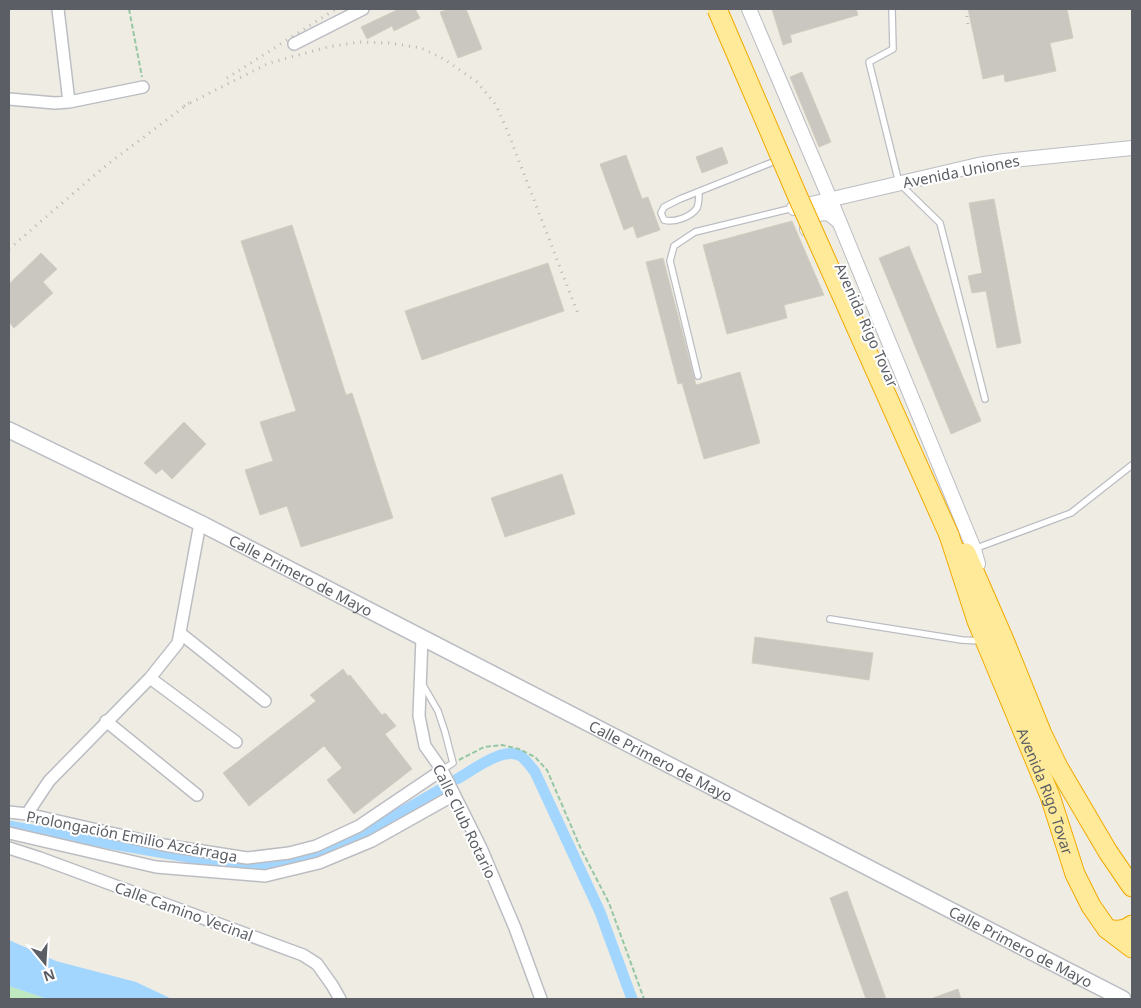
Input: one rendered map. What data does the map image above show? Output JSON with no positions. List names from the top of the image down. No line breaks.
{"streets":{"highway":["Avenida Rigo Tovar"],"main road":["Calle Primero de Mayo"],"street":["Avenida Uniones","Calle Club Rotario","Prolongación Emilio Azcárraga","Calle Camino Vecinal"]},"crossings":[["Avenida Uniones","Avenida Rigo Tovar"],["Calle Primero de Mayo","Calle Club Rotario"],["Calle Club Rotario","Prolongación Emilio Azcárraga"]],"north":"bottom"}
